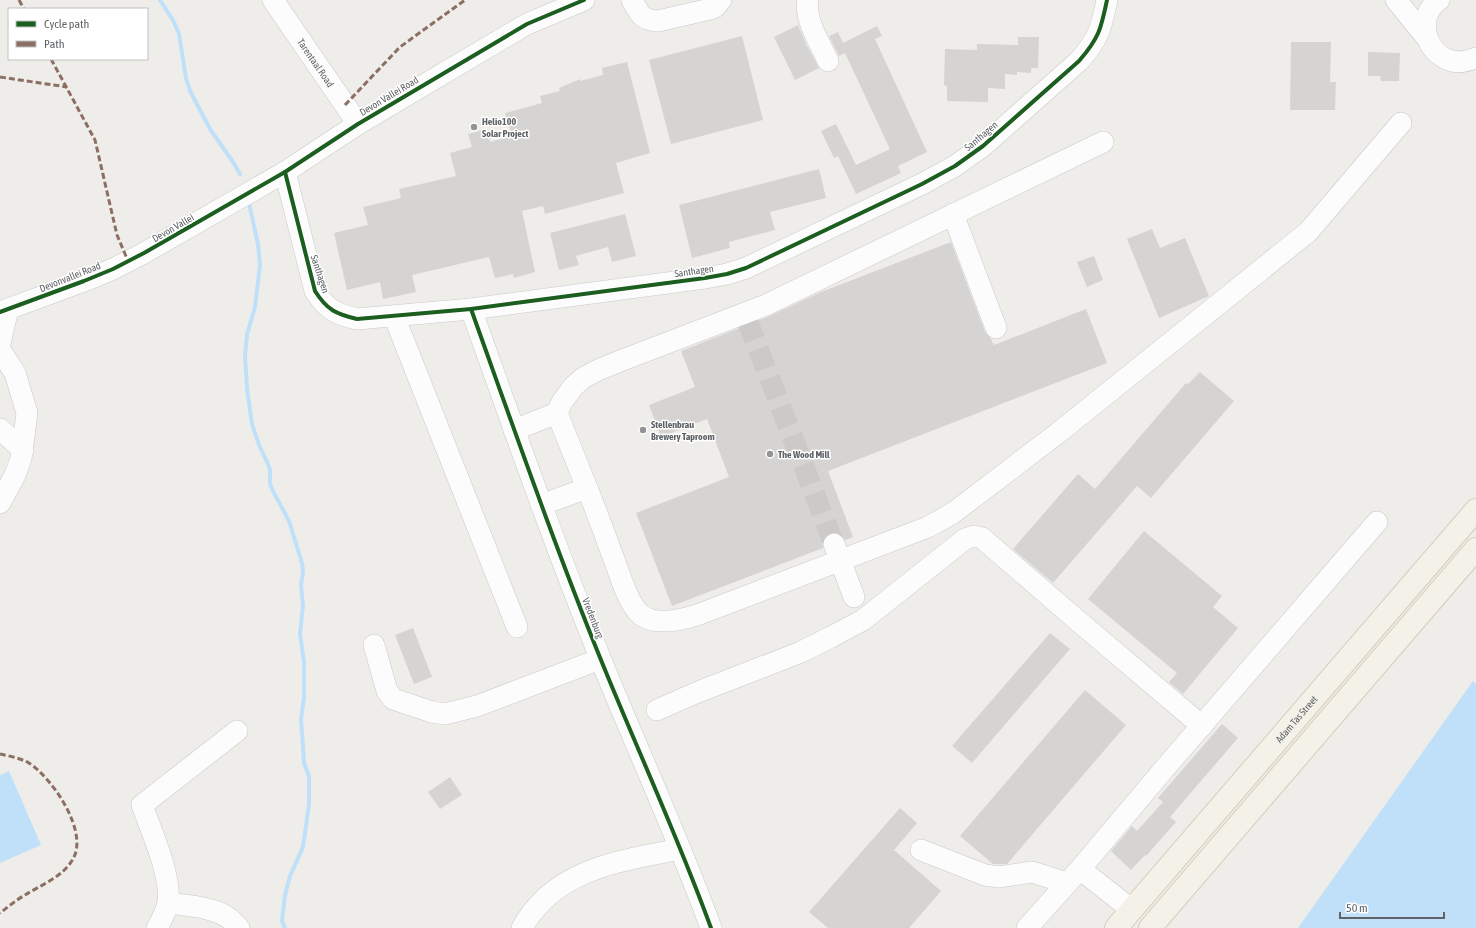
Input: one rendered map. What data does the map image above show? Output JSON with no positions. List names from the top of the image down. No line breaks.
{"streets":{"main road":["Adam Tas Street"],"street":["Tarentaal Road","Devon Vallei Road","Santhagen","Devon Vallei","Devonvallei Road","Vredenburg"]},"crossings":[["Tarentaal Road","Devon Vallei Road"],["Devon Vallei Road","Santhagen"],["Devon Vallei Road","Devon Vallei"],["Santhagen","Vredenburg"],["Devon Vallei","Devonvallei Road"]],"places":["Helio100 Solar Project","Stellenbrau Brewery Taproom","The Wood Mill"],"legend":["Cycle path","Path"],"scale_bar":"50 m"}
